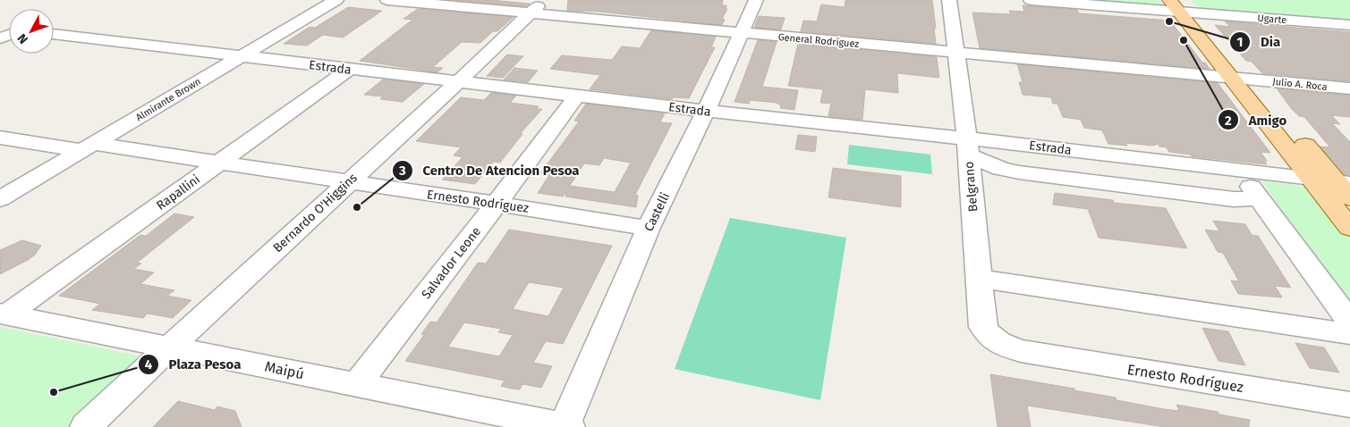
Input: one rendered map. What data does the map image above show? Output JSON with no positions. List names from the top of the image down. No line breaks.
{"streets":{"street":["Ugarte","General Rodríguez","Estrada","Julio A. Roca","Almirante Brown","Belgrano","Rapallini","Ernesto Rodríguez","Castelli","Bernardo O'Higgins","Salvador Leone","Maipú"]},"crossings":[["General Rodríguez","Julio A. Roca"],["General Rodríguez","Belgrano"],["General Rodríguez","Castelli"],["General Rodríguez","Bernardo O'Higgins"],["Estrada","Almirante Brown"],["Estrada","Belgrano"],["Estrada","Rapallini"],["Estrada","Castelli"],["Estrada","Bernardo O'Higgins"],["Estrada","Salvador Leone"],["Almirante Brown","Ernesto Rodríguez"],["Belgrano","Ernesto Rodríguez"],["Rapallini","Ernesto Rodríguez"],["Rapallini","Maipú"],["Ernesto Rodríguez","Castelli"],["Ernesto Rodríguez","Bernardo O'Higgins"],["Ernesto Rodríguez","Salvador Leone"],["Castelli","Maipú"],["Bernardo O'Higgins","Maipú"],["Salvador Leone","Maipú"]],"places":["Dia","Amigo","Centro De Atencion Pesoa","Plaza Pesoa"],"north":"bottom left"}
